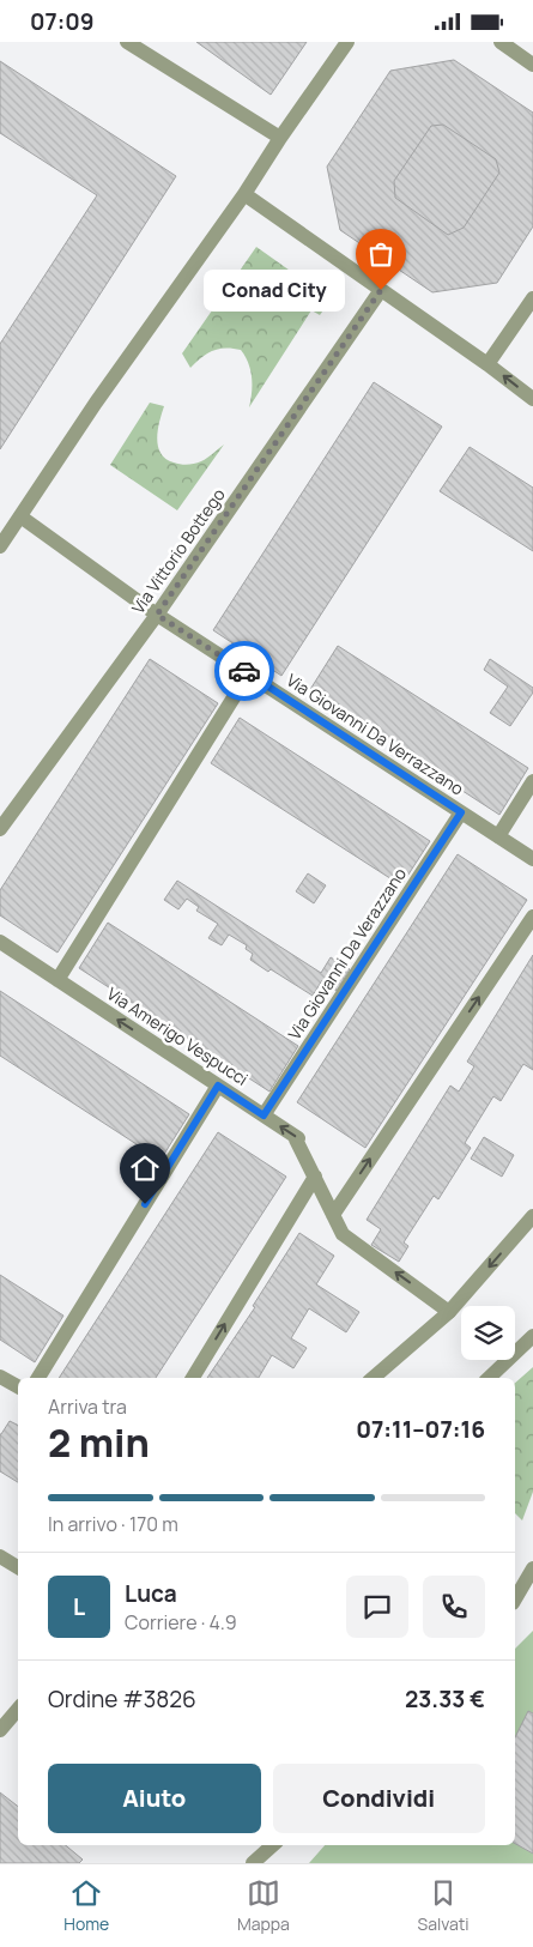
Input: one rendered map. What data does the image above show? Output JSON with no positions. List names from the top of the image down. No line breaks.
{"streets":{"street":["Via Vittorio Bottego","Via Giovanni Da Verrazzano","Via Giovanni Da Verazzano","Via Amerigo Vespucci"]},"crossings":[["Via Vittorio Bottego","Via Giovanni Da Verrazzano"],["Via Giovanni Da Verrazzano","Via Giovanni Da Verazzano"],["Via Giovanni Da Verazzano","Via Amerigo Vespucci"]],"one_way":["Via Amerigo Vespucci"],"places":["Conad City"],"page":{"status":"07:09","bubble":"Conad City","heading":["2 min","Arriva tra","07:11–07:16"],"panel":["Luca","Corriere · 4.9","Ordine #3826","23.33 €"],"bar":"In arrivo · 170 m","round":"L","buttons":["Aiuto","Condividi"],"tabs":["Home","Mappa","Salvati"]}}
